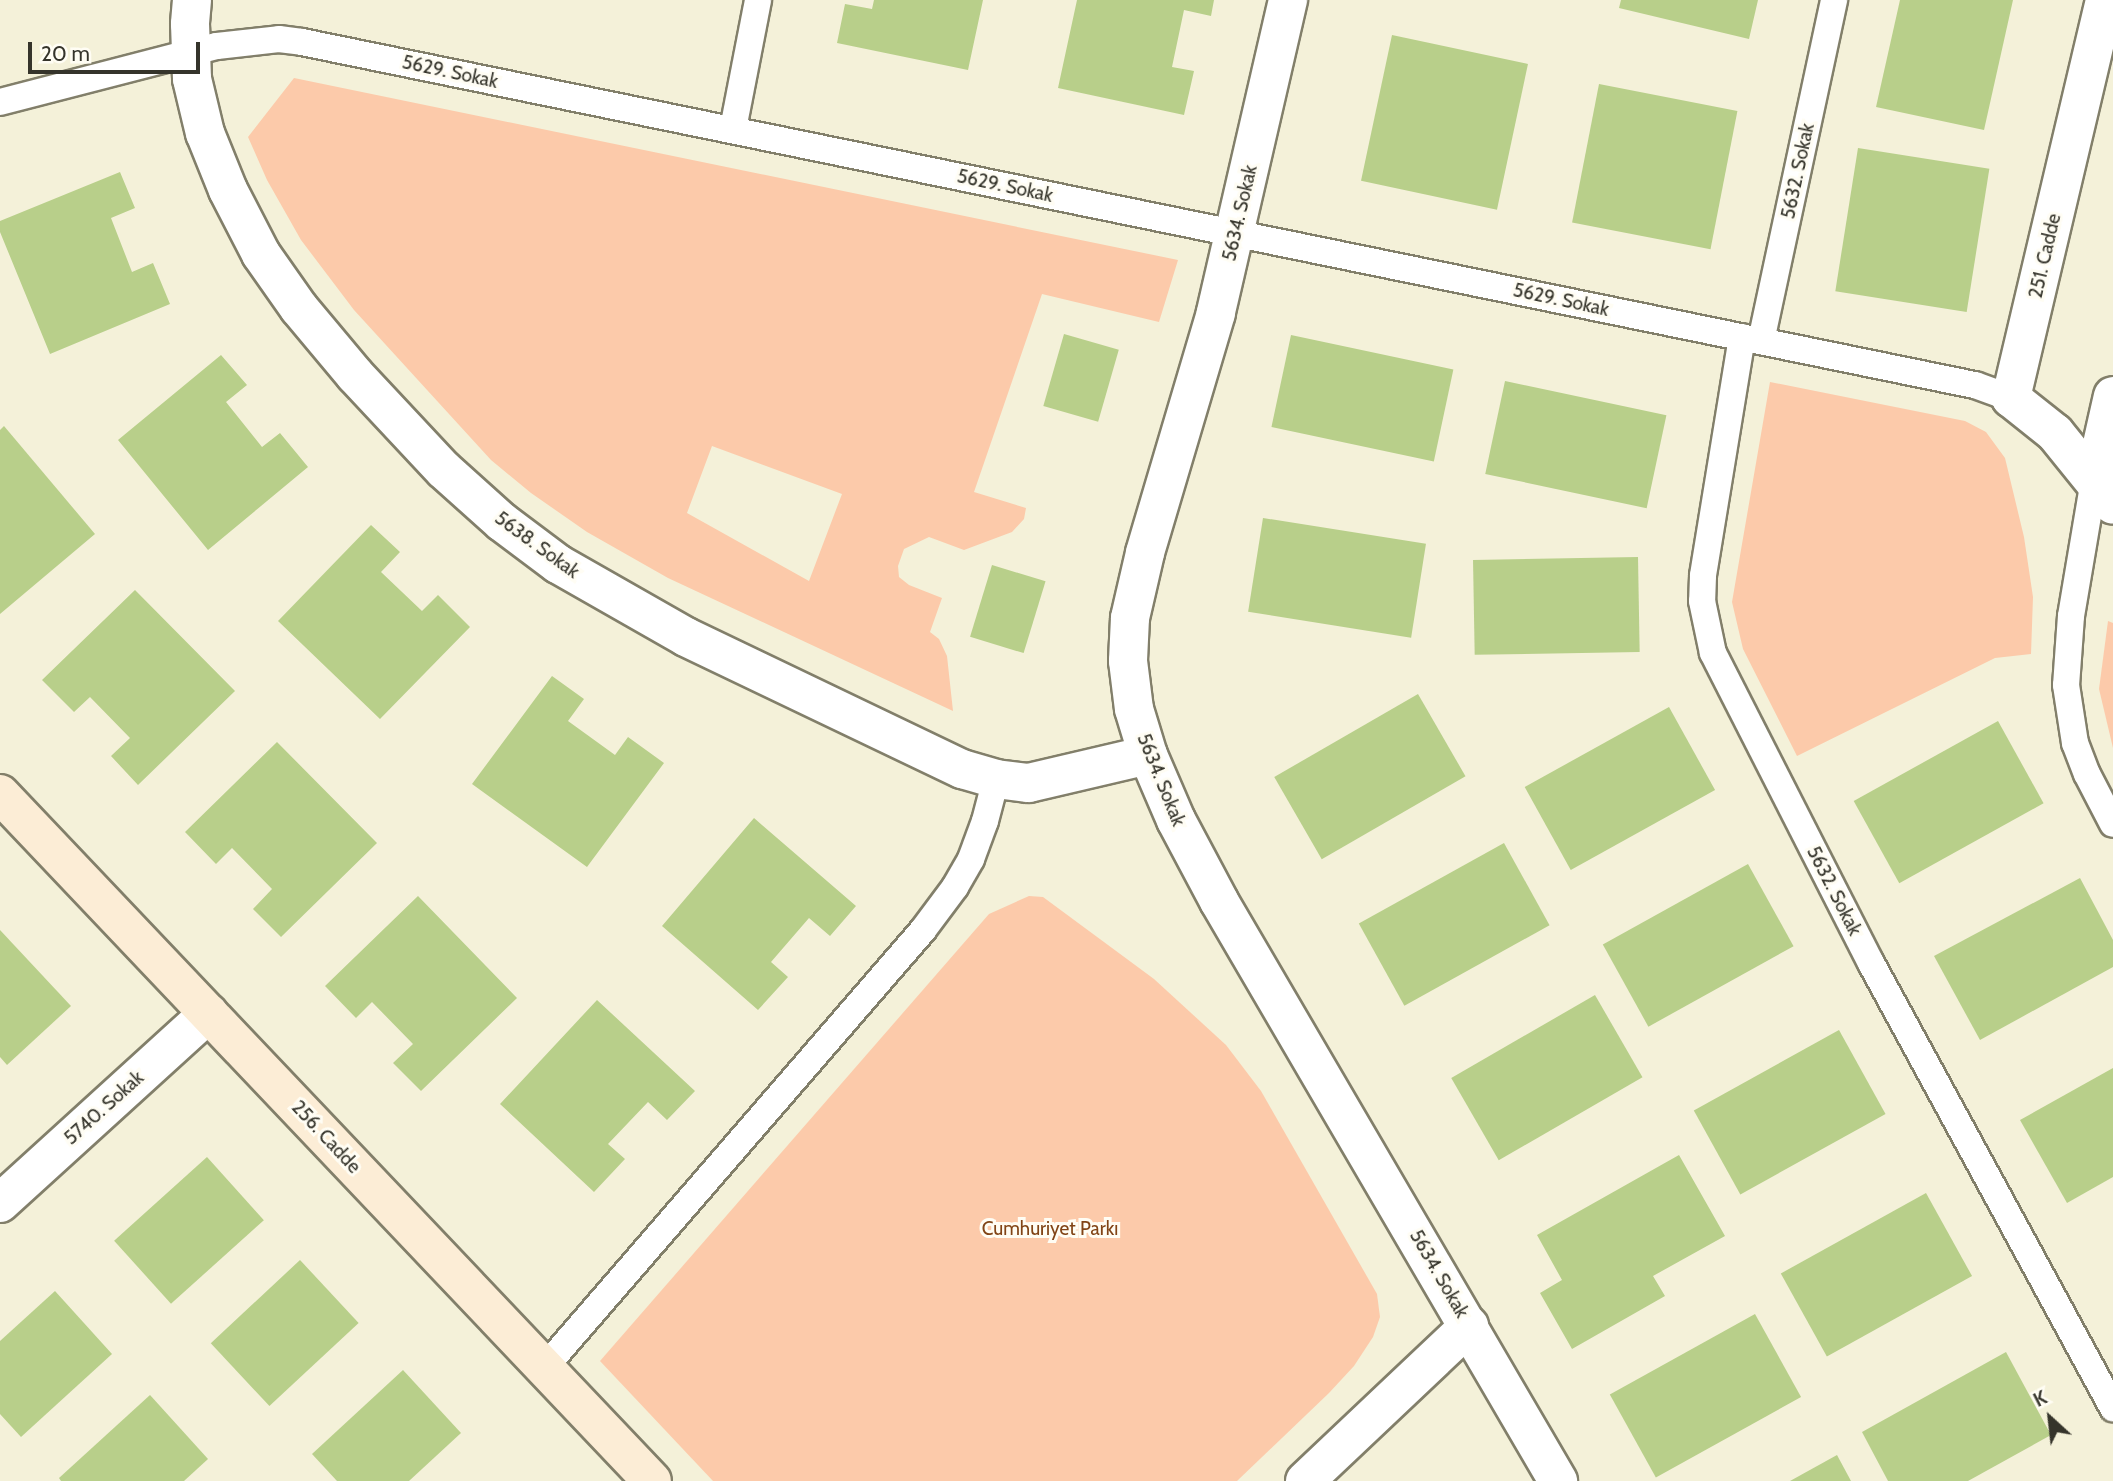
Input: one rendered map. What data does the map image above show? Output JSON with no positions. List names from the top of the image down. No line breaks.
{"streets":{"street":["5634. Sokak","251. Cadde","5638. Sokak","5740. Sokak","256. Cadde"],"lane":["5629. Sokak","5632. Sokak"]},"crossings":[["5629. Sokak","5632. Sokak"],["5629. Sokak","5634. Sokak"],["5629. Sokak","251. Cadde"],["5629. Sokak","5638. Sokak"],["5634. Sokak","5638. Sokak"],["5740. Sokak","256. Cadde"]],"parks":["Cumhuriyet Parkı"],"scale_bar":"20 m","north":"top left"}
